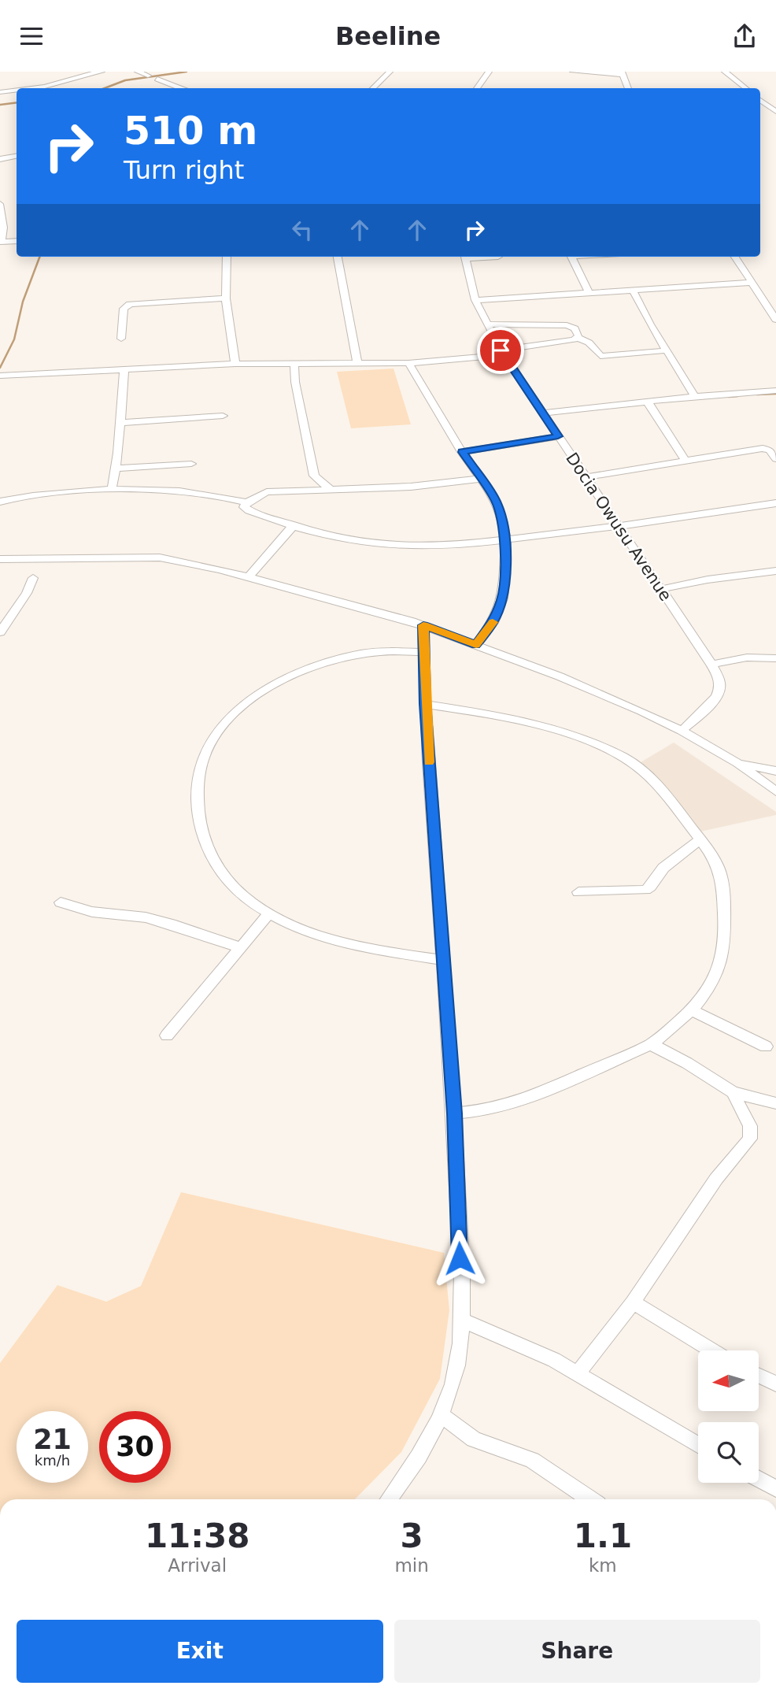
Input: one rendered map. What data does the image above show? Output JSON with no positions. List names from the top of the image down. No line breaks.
{"streets":{"street":["Docia Owusu Avenue"]},"north":"left","page":{"header":"Beeline","turn":["510 m","Turn right"],"speed":"21 km/h","limit":"30","eta":["11:38","Arrival","3","min","1.1","km"],"buttons":["Exit","Share"]}}
